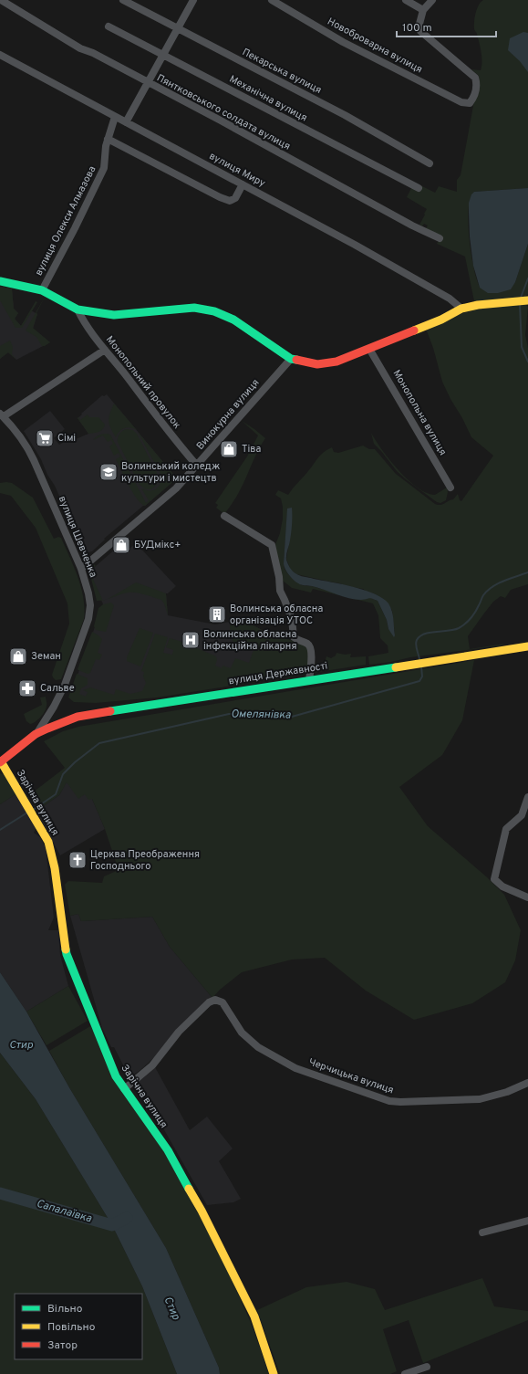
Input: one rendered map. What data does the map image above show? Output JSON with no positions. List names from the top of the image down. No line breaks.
{"streets":{"street":["Новоброварна вулиця","Пекарська вулиця","Механічна вулиця","Пянтковського солдата вулиця","вулиця Миру","вулиця Олекси Алмазова","Монопольний провулок","Монопольна вулиця","Винокурна вулиця","вулиця Шевченка","вулиця Державності","Зарічна вулиця","Черчицька вулиця"]},"crossings":[["вулиця Миру","вулиця Олекси Алмазова"],["Монопольний провулок","Винокурна вулиця"],["Винокурна вулиця","вулиця Шевченка"],["вулиця Шевченка","вулиця Державності"],["вулиця Шевченка","Зарічна вулиця"],["Зарічна вулиця","Черчицька вулиця"]],"water":["Омелянівка","Стир","Сапалаївка"],"places":{"supermarket":["Сімі"],"shop":["Тіва","БУДмікс+","Земан"],"school or university":["Волинський коледж культури і мистецтв"],"building":["Волинська обласна організація УТОС"],"hospital":["Волинська обласна інфекційна лікарня"],"pharmacy":["Сальве"],"church":["Церква Преображення Господнього"]},"legend":["Вільно","Повільно","Затор"],"scale_bar":"100 m"}
